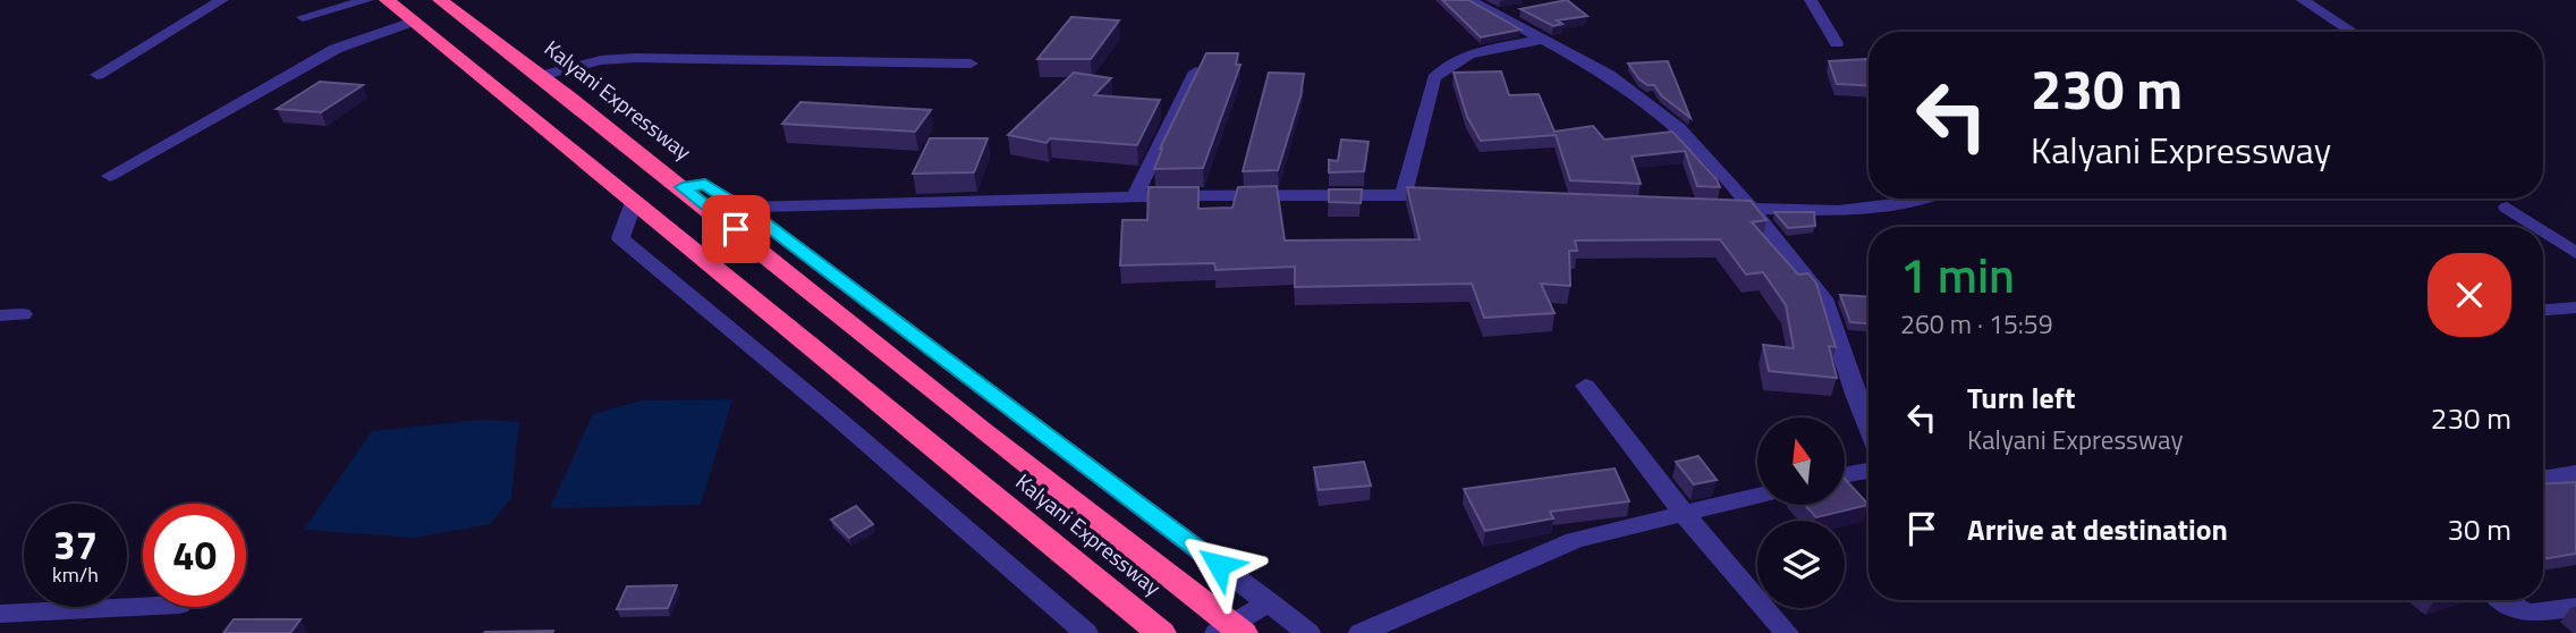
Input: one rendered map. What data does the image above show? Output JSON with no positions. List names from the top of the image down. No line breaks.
{"streets":{"highway":["Kalyani Expressway"]},"north":"top","page":{"turn":["230 m","Kalyani Expressway"],"heading":["1 min","260 m · 15:59"],"list":[{"name":"Turn left","note":"Kalyani Expressway","value":"230 m"},{"name":"Arrive at destination","value":"30 m"}],"speed":"37 km/h","limit":"40"}}
